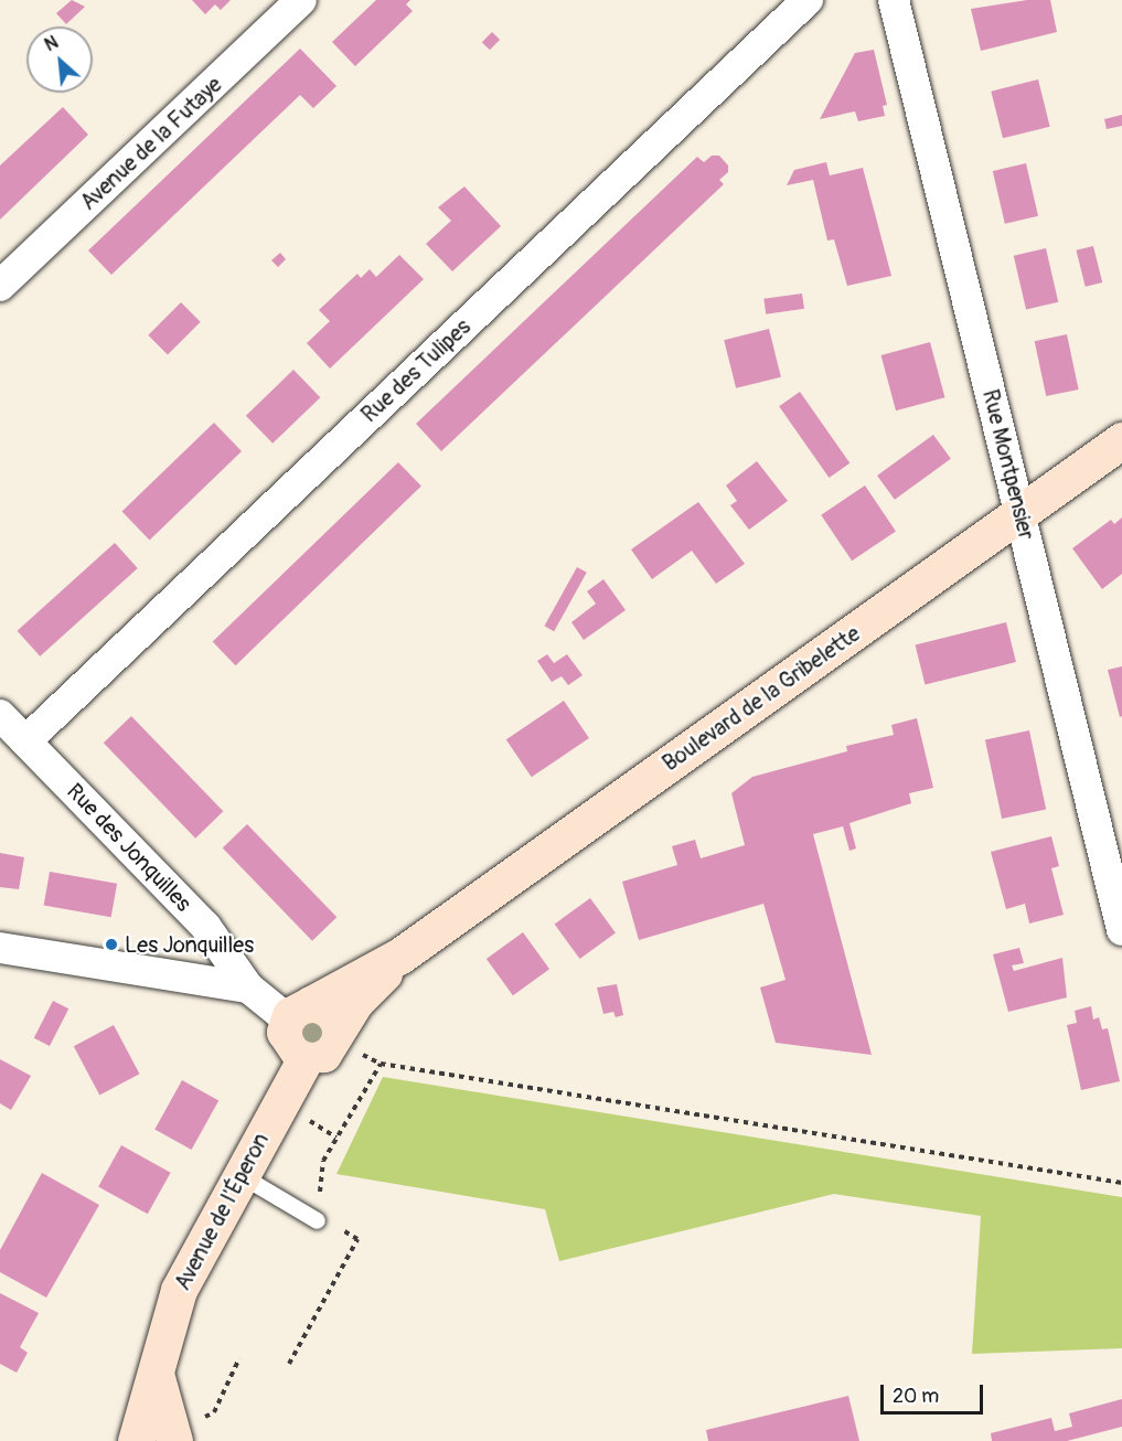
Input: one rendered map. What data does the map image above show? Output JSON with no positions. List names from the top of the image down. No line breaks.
{"streets":{"main road":["Boulevard de la Gribelette","Avenue de l'Éperon"],"street":["Avenue de la Futaye","Rue des Tulipes","Rue Montpensier","Rue des Jonquilles"]},"crossings":[["Rue des Tulipes","Rue des Jonquilles"],["Rue Montpensier","Boulevard de la Gribelette"],["Boulevard de la Gribelette","Avenue de l'Éperon"]],"places":["Les Jonquilles"],"scale_bar":"20 m","north":"top left"}
